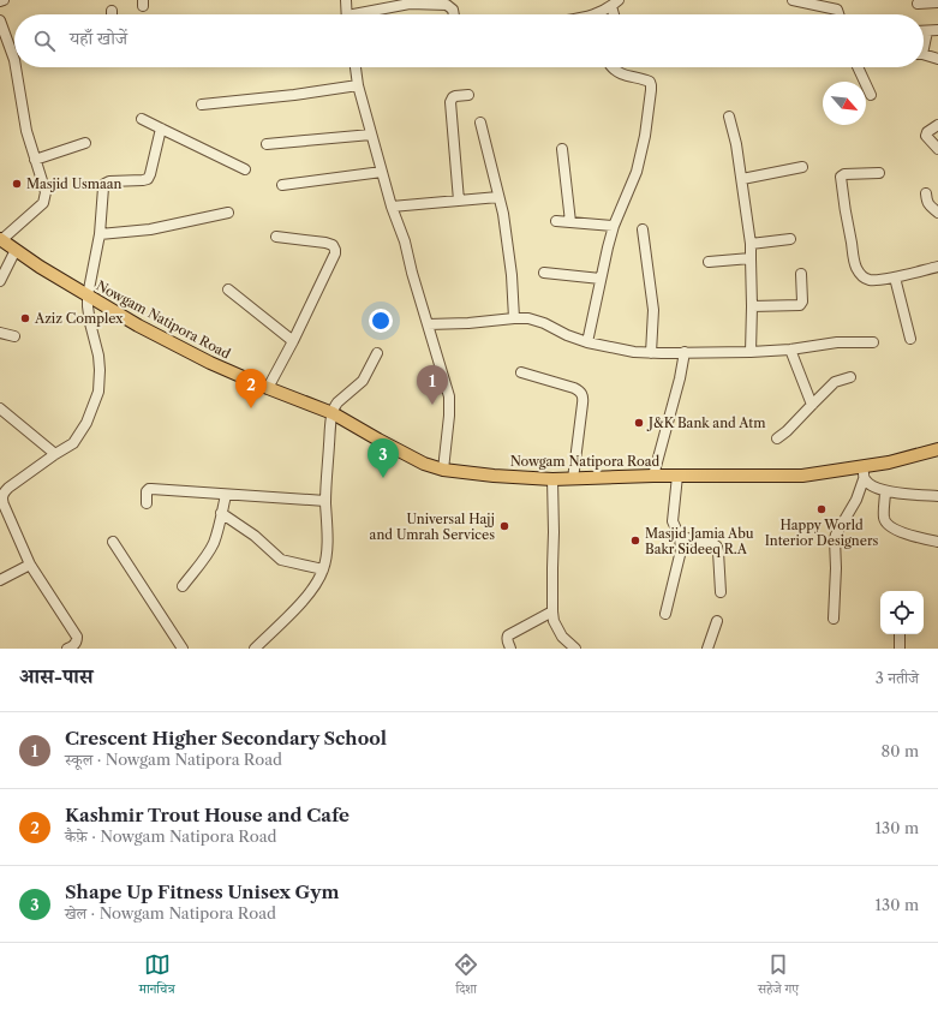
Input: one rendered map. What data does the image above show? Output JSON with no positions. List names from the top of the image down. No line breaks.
{"streets":{"main road":["Nowgam Natipora Road"]},"places":["Masjid Usmaan","Aziz Complex","J&K Bank and Atm","Happy World Interior Designers","Universal Hajj and Umrah Services","Masjid Jamia Abu Bakr Sideeq R.A"],"north":"bottom right","page":{"search":"यहाँ खोजें","pins":["1","2","3"],"heading":["आस-पास","3 नतीजे"],"list":[{"mark":"1","name":"Crescent Higher Secondary School","note":"स्कूल · Nowgam Natipora Road","value":"80 m"},{"mark":"2","name":"Kashmir Trout House and Cafe","note":"कैफ़े · Nowgam Natipora Road","value":"130 m"},{"mark":"3","name":"Shape Up Fitness Unisex Gym","note":"खेल · Nowgam Natipora Road","value":"130 m"}],"nav":["मानचित्र","दिशा","सहेजे गए"]}}
